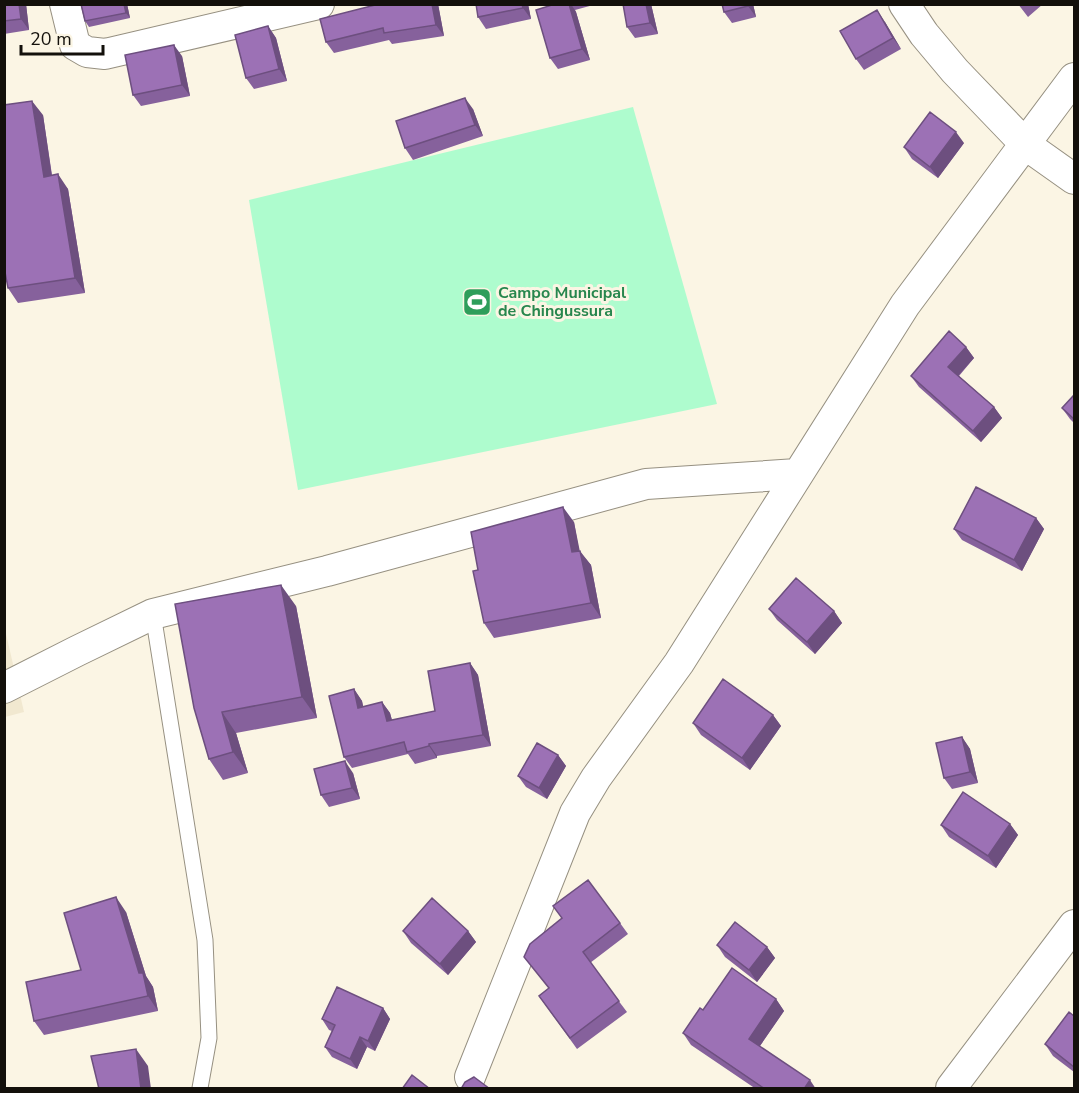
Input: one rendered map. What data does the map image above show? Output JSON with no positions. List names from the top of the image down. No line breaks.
{"places":{"sports":["Campo Municipal de Chingussura"]},"scale_bar":"20 m"}
